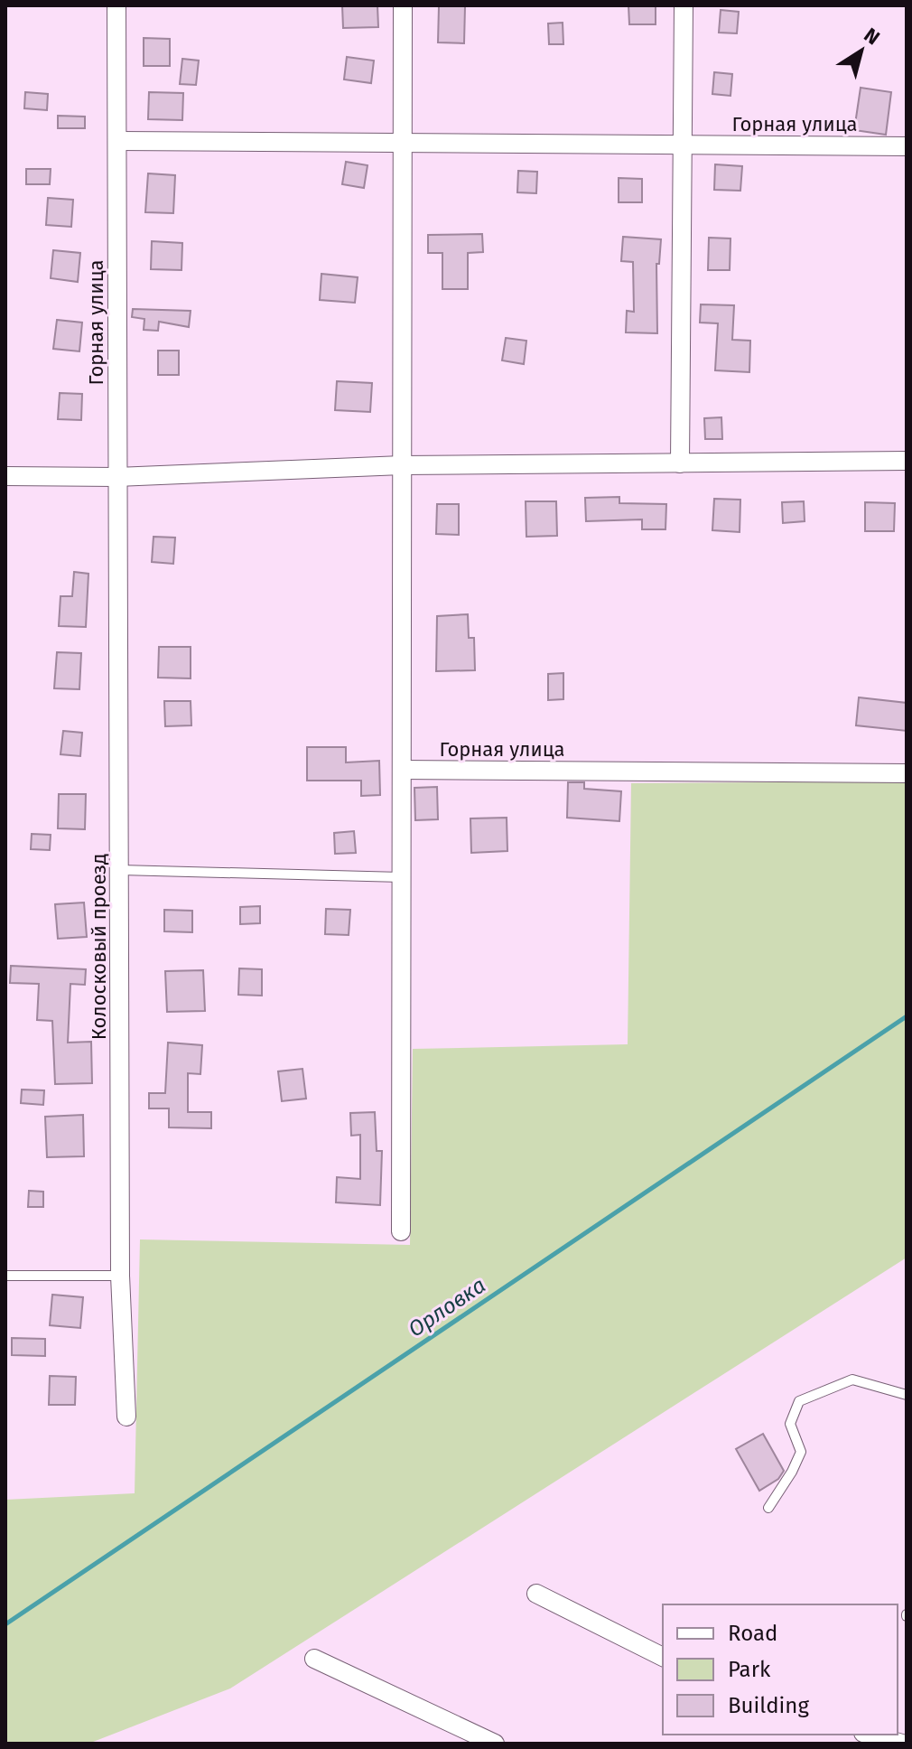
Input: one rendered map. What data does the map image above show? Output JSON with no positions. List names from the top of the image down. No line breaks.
{"streets":{"street":["Горная улица","Колосковый проезд"]},"crossings":[["Горная улица","Колосковый проезд"]],"water":["Орловка"],"legend":["Road","Park","Building"],"north":"top right"}
